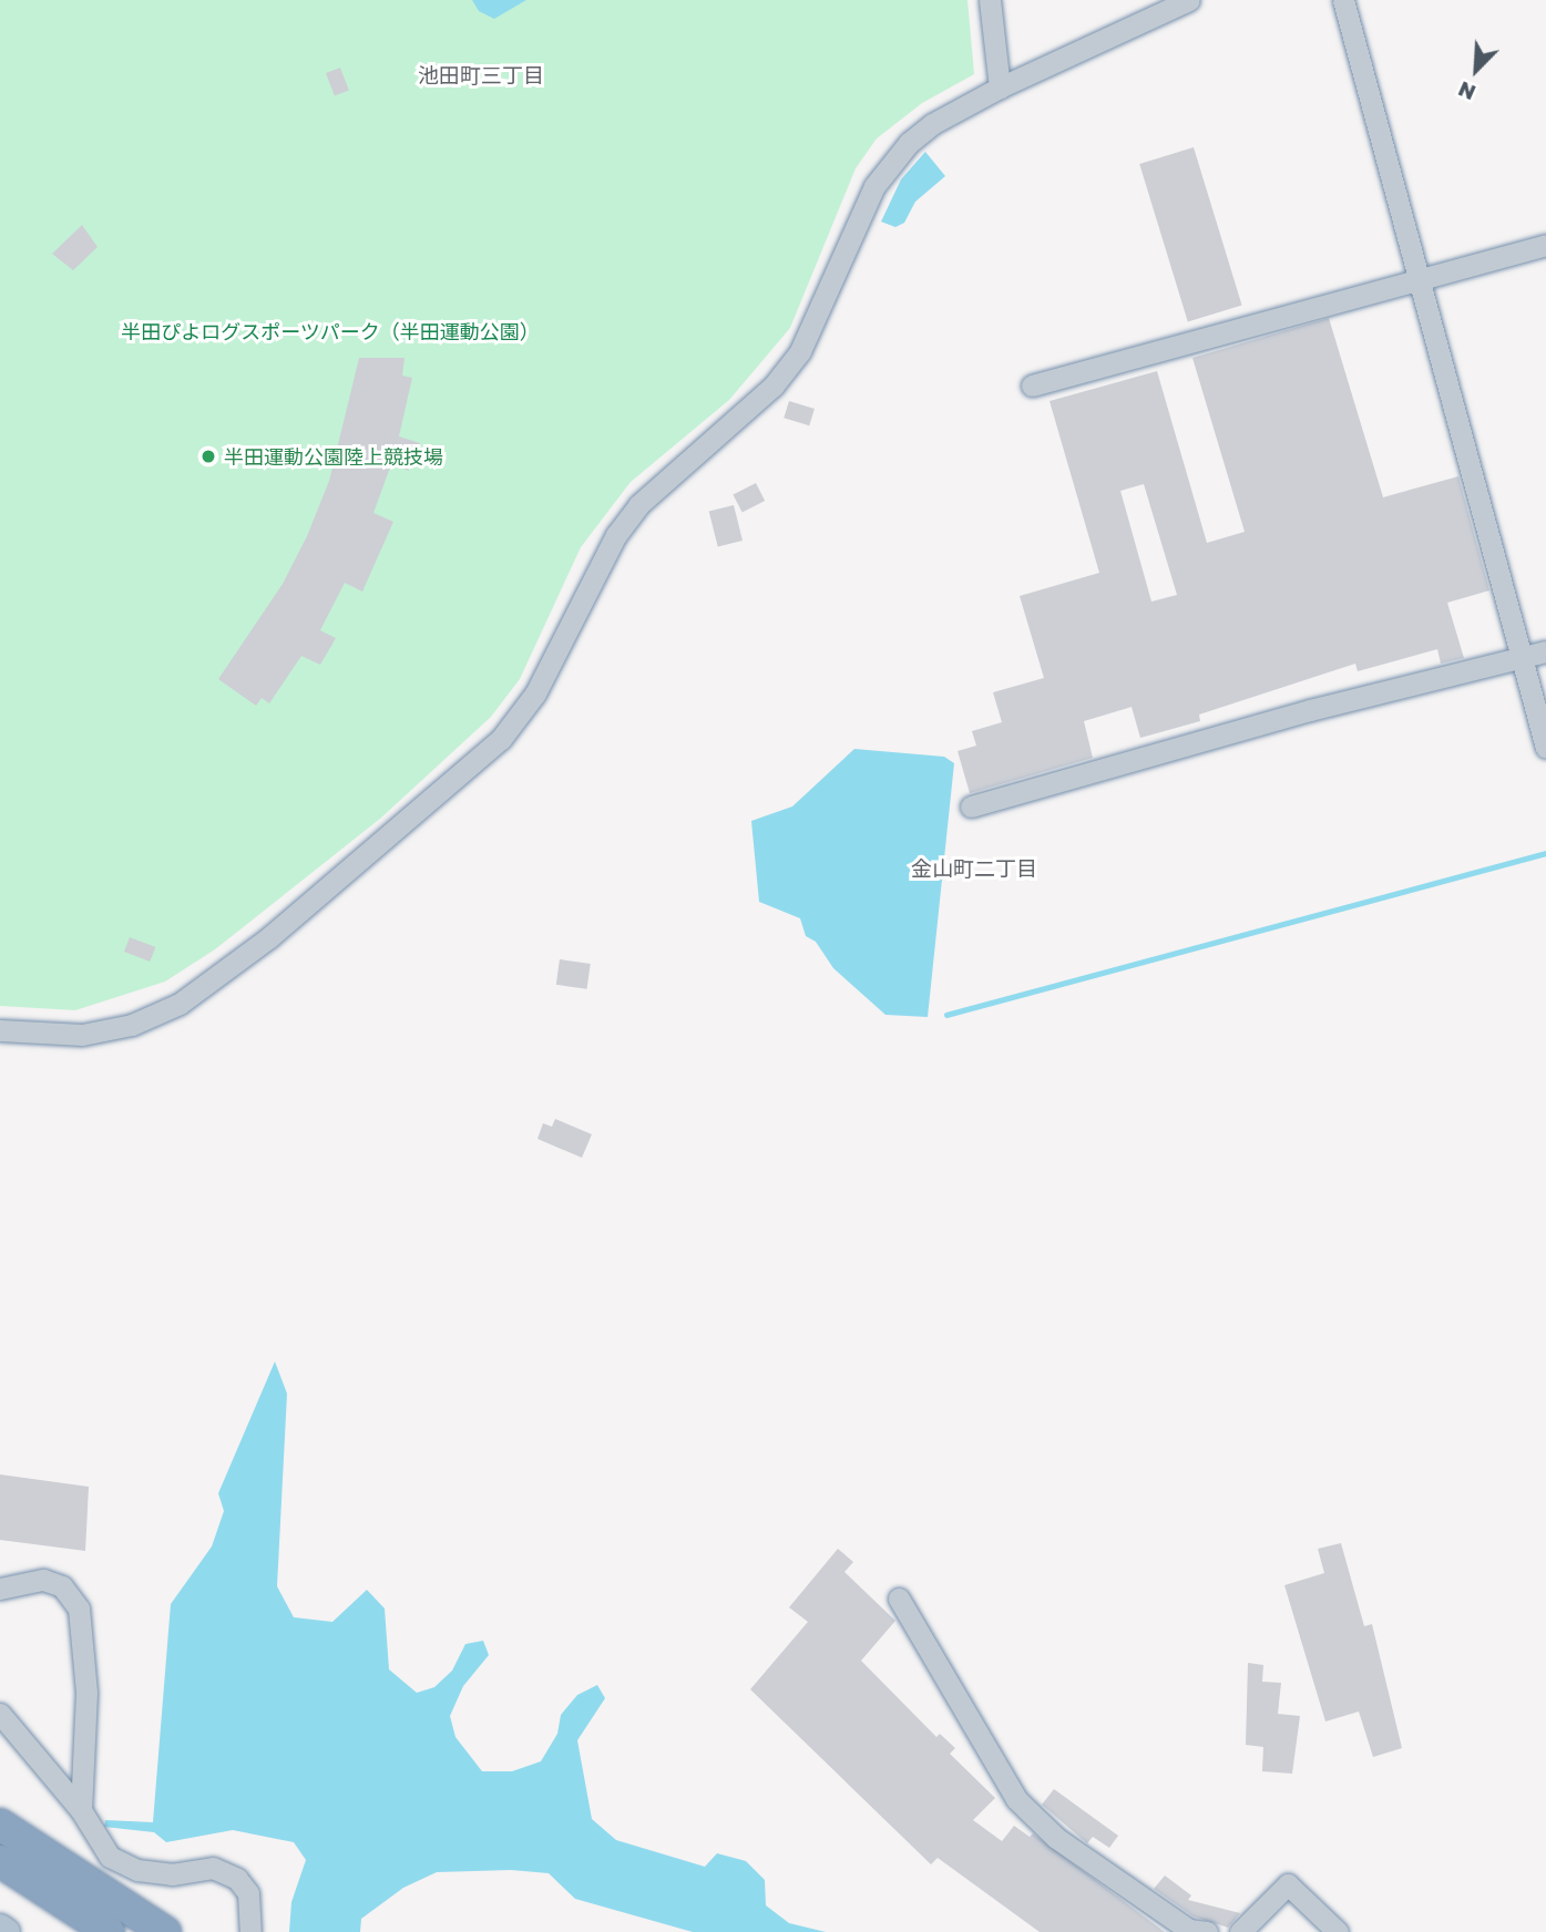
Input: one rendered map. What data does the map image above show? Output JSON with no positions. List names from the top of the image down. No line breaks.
{"districts":["池田町三丁目","金山町二丁目"],"parks":["半田ぴよログスポーツパーク（半田運動公園）"],"places":["半田運動公園陸上競技場"],"north":"bottom left"}
